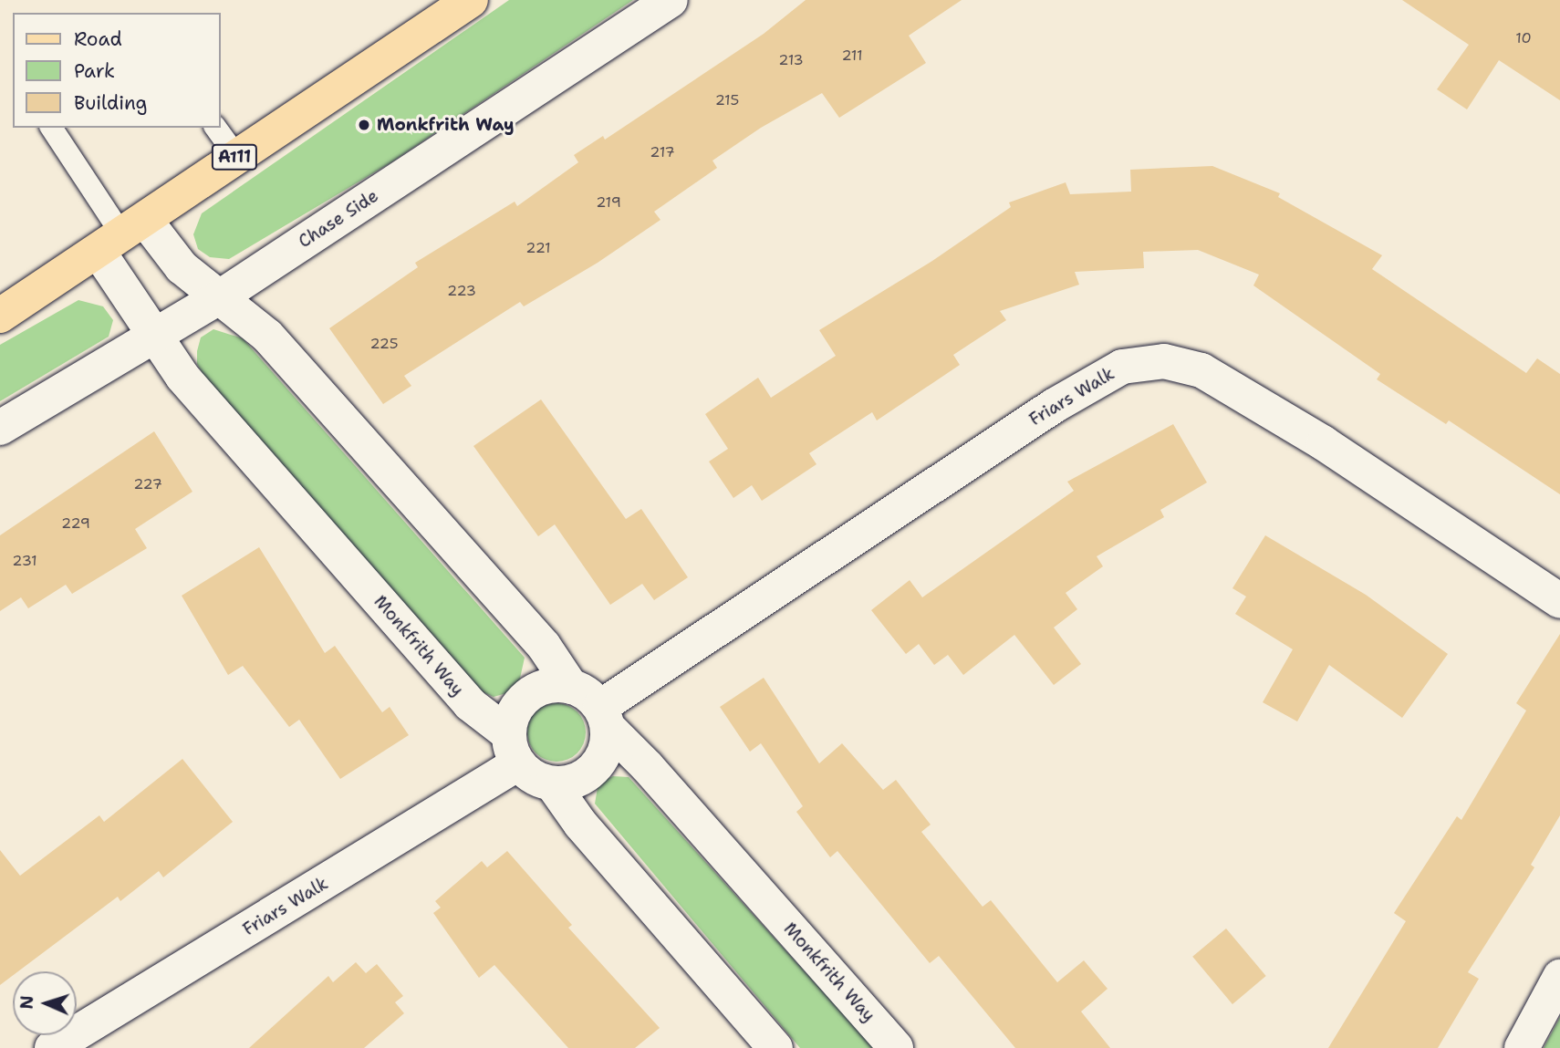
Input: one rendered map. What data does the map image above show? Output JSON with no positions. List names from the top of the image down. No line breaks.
{"streets":{"main road":["A111"],"street":["Chase Side","Friars Walk","Monkfrith Way"]},"crossings":[["A111","Monkfrith Way"],["Chase Side","Monkfrith Way"],["Friars Walk","Monkfrith Way"]],"places":["Monkfrith Way"],"house_numbers":["10","211","213","215","217","219","221","223","225","227","229","231"],"legend":["Road","Park","Building"],"north":"left"}
